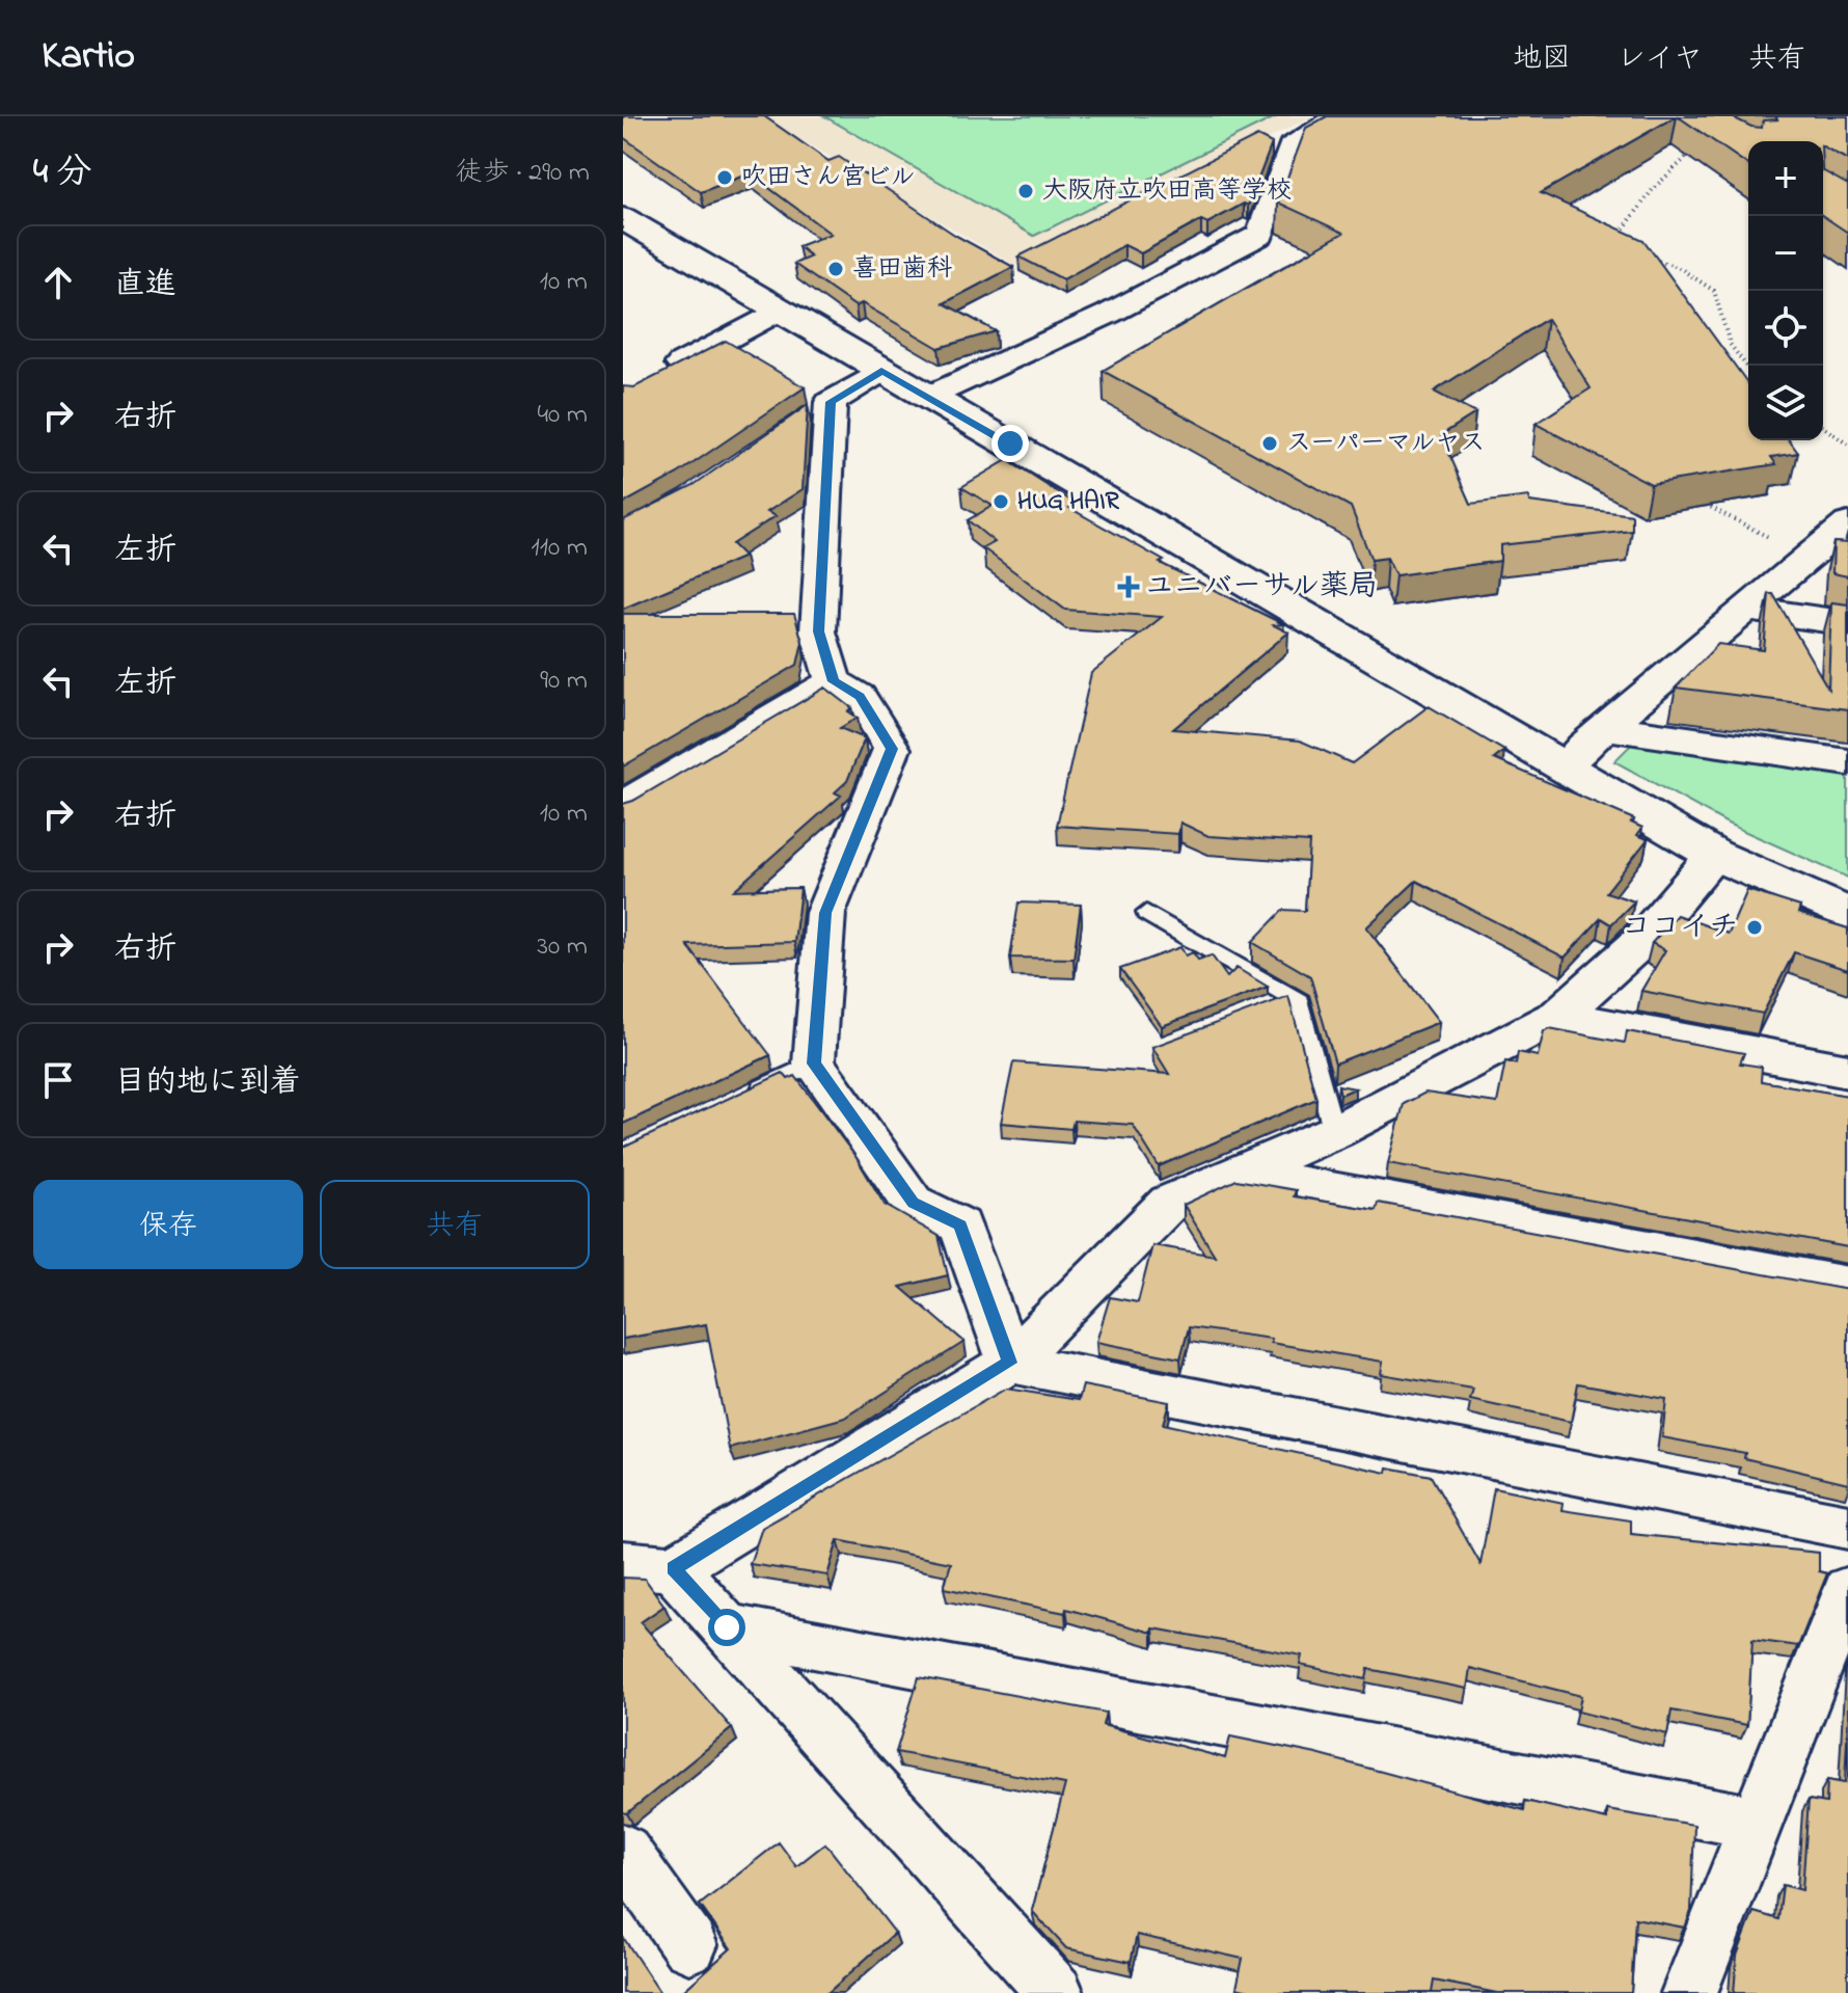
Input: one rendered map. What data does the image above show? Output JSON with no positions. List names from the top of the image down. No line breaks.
{"places":{"other":["吹田さん宮ビル","大阪府立吹田高等学校","喜田歯科","スーパーマルヤス","HUG HAIR","ココイチ"],"health":["ユニバーサル薬局"]},"page":{"header":"Kartio","nav":["地図","レイヤ","共有"],"heading":["4 分","徒歩 · 290 m"],"map_buttons":["+","−"],"list":[["直進","10 m"],["右折","40 m"],["左折","110 m"],["左折","90 m"],["右折","10 m"],["右折","30 m"],"目的地に到着"],"buttons":["保存","共有"]}}
